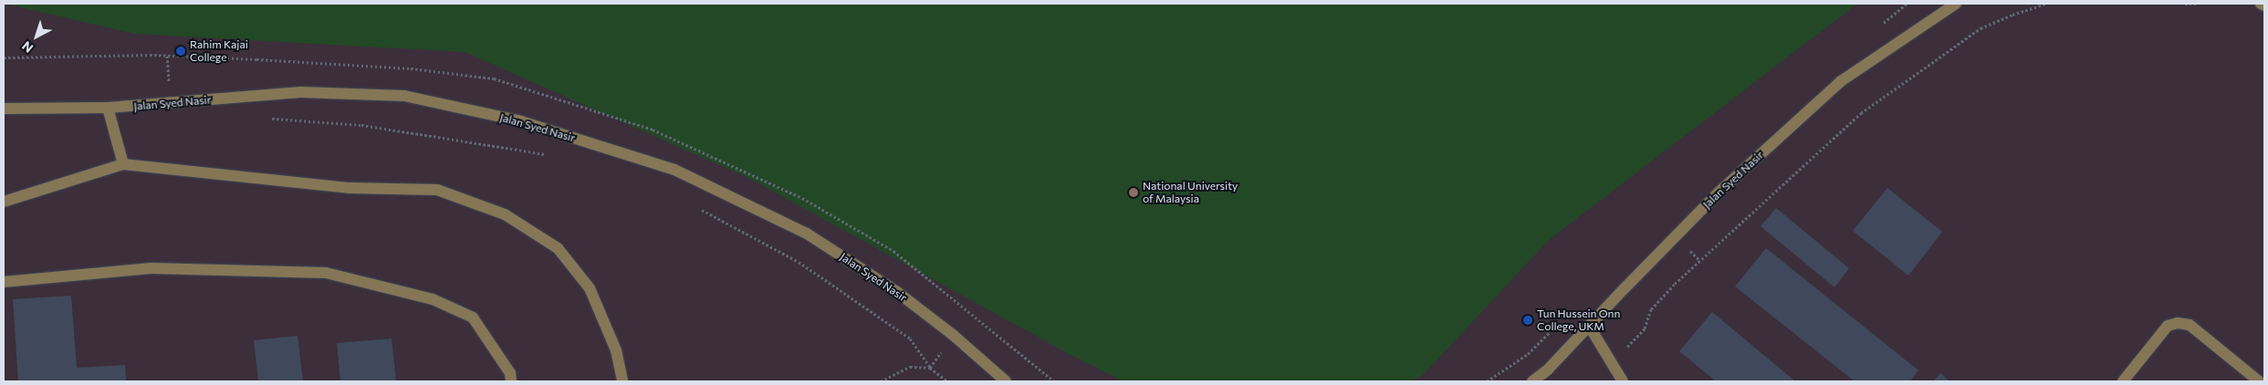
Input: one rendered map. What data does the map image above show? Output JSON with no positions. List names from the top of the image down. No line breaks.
{"streets":{"street":["Jalan Syed Nasir"]},"places":["Rahim Kajai College","National University of Malaysia","Tun Hussein Onn College, UKM"],"north":"bottom left"}
